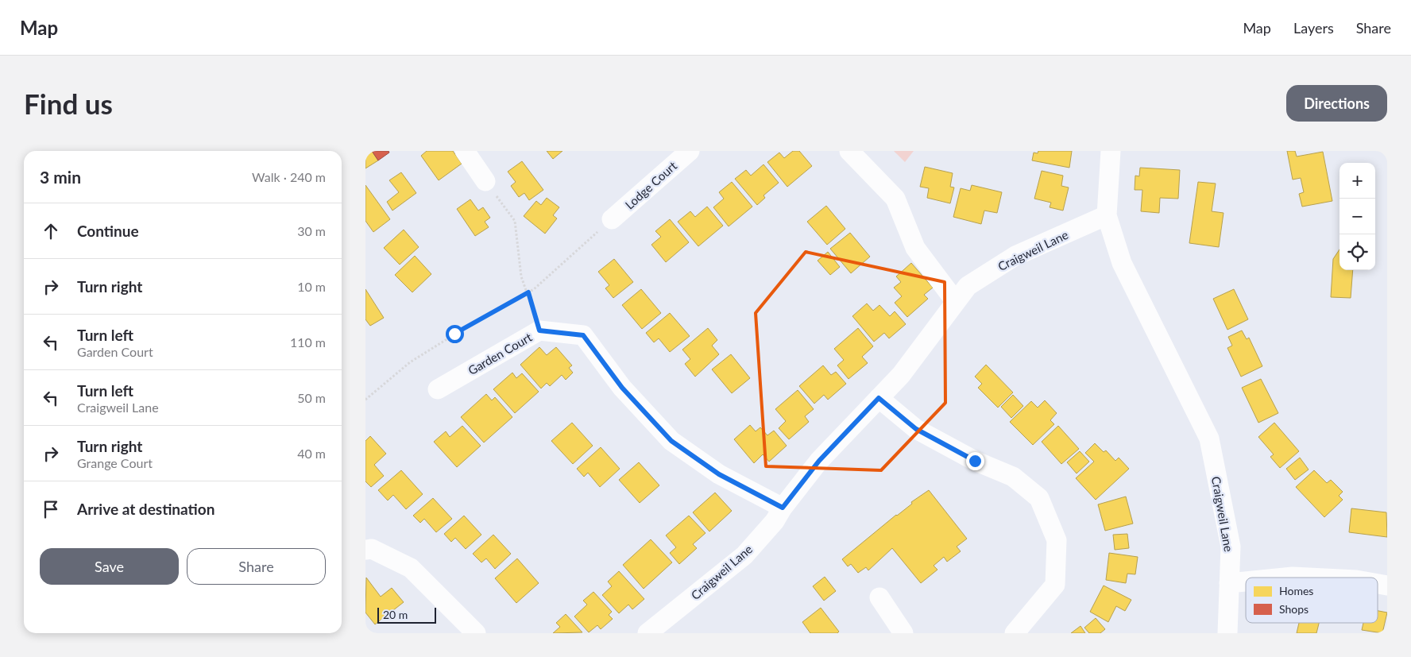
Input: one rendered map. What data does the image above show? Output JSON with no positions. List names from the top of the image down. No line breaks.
{"streets":{"street":["Lodge Court","Craigweil Lane","Garden Court"]},"crossings":[["Craigweil Lane","Garden Court"]],"legend":["Homes","Shops"],"scale_bar":"20 m","page":{"header":"Map","nav":["Map","Layers","Share"],"buttons":["Directions",["Save","Share"]],"title":"Find us","heading":["3 min","Walk · 240 m"],"map_buttons":["+","−"],"list":[["Continue","30 m"],["Turn right","10 m"],["Turn left","Garden Court","110 m"],["Turn left","Craigweil Lane","50 m"],["Turn right","Grange Court","40 m"],"Arrive at destination"],"scale":"20 m"}}
